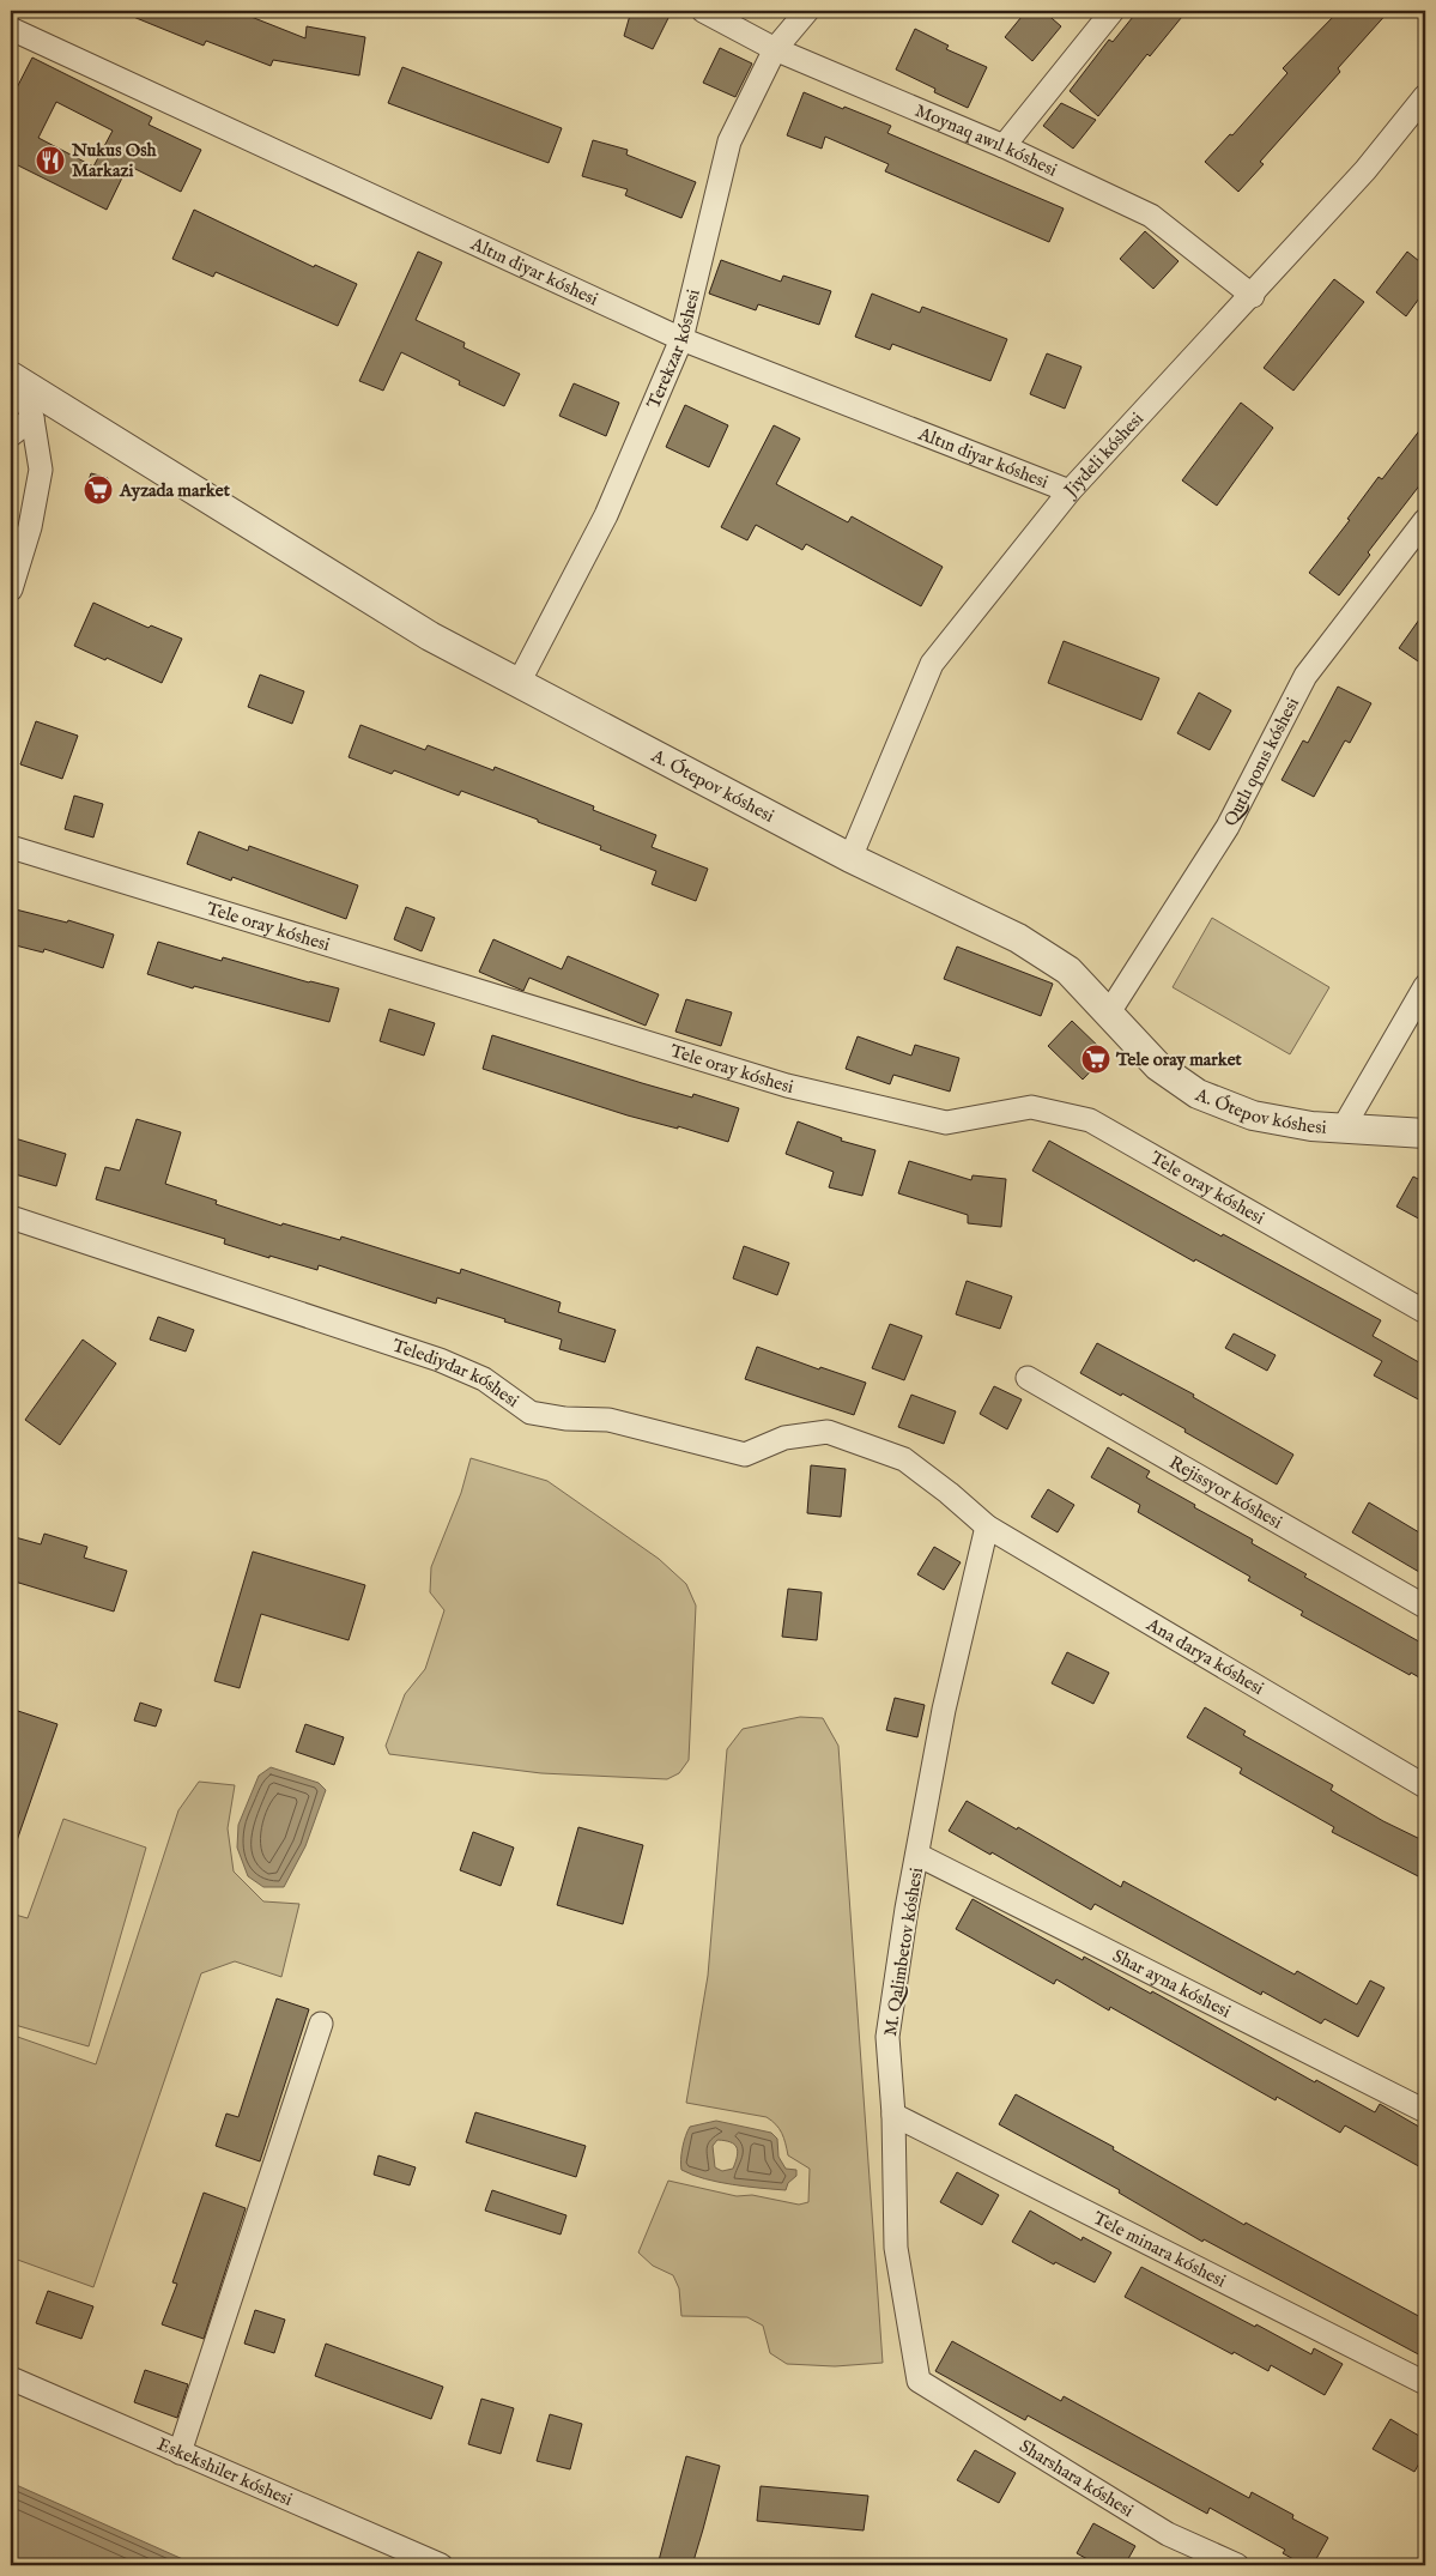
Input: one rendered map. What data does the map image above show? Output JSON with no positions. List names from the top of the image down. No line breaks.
{"streets":{"street":["Moynaq awıl kóshesi","Altın diyar kóshesi","Terekzar kóshesi","Jiydeli kóshesi","Qutlı qonıs kóshesi","A. Ótepov kóshesi","Tele oray kóshesi","Telediydar kóshesi","Rejissyor kóshesi","Ana darya kóshesi","M. Qalimbetov kóshesi","Shar ayna kóshesi","Tele minara kóshesi","Eskekshiler kóshesi","Sharshara kóshesi"]},"crossings":[["Moynaq awıl kóshesi","Terekzar kóshesi"],["Moynaq awıl kóshesi","Jiydeli kóshesi"],["Altın diyar kóshesi","Terekzar kóshesi"],["Altın diyar kóshesi","Jiydeli kóshesi"],["Terekzar kóshesi","A. Ótepov kóshesi"],["Jiydeli kóshesi","A. Ótepov kóshesi"],["Qutlı qonıs kóshesi","A. Ótepov kóshesi"],["Telediydar kóshesi","Ana darya kóshesi"],["Telediydar kóshesi","M. Qalimbetov kóshesi"],["Ana darya kóshesi","M. Qalimbetov kóshesi"],["M. Qalimbetov kóshesi","Shar ayna kóshesi"],["M. Qalimbetov kóshesi","Tele minara kóshesi"],["M. Qalimbetov kóshesi","Sharshara kóshesi"]],"places":{"restaurant":["Nukus Osh Markazi"],"supermarket":["Ayzada market","Tele oray market"]}}
